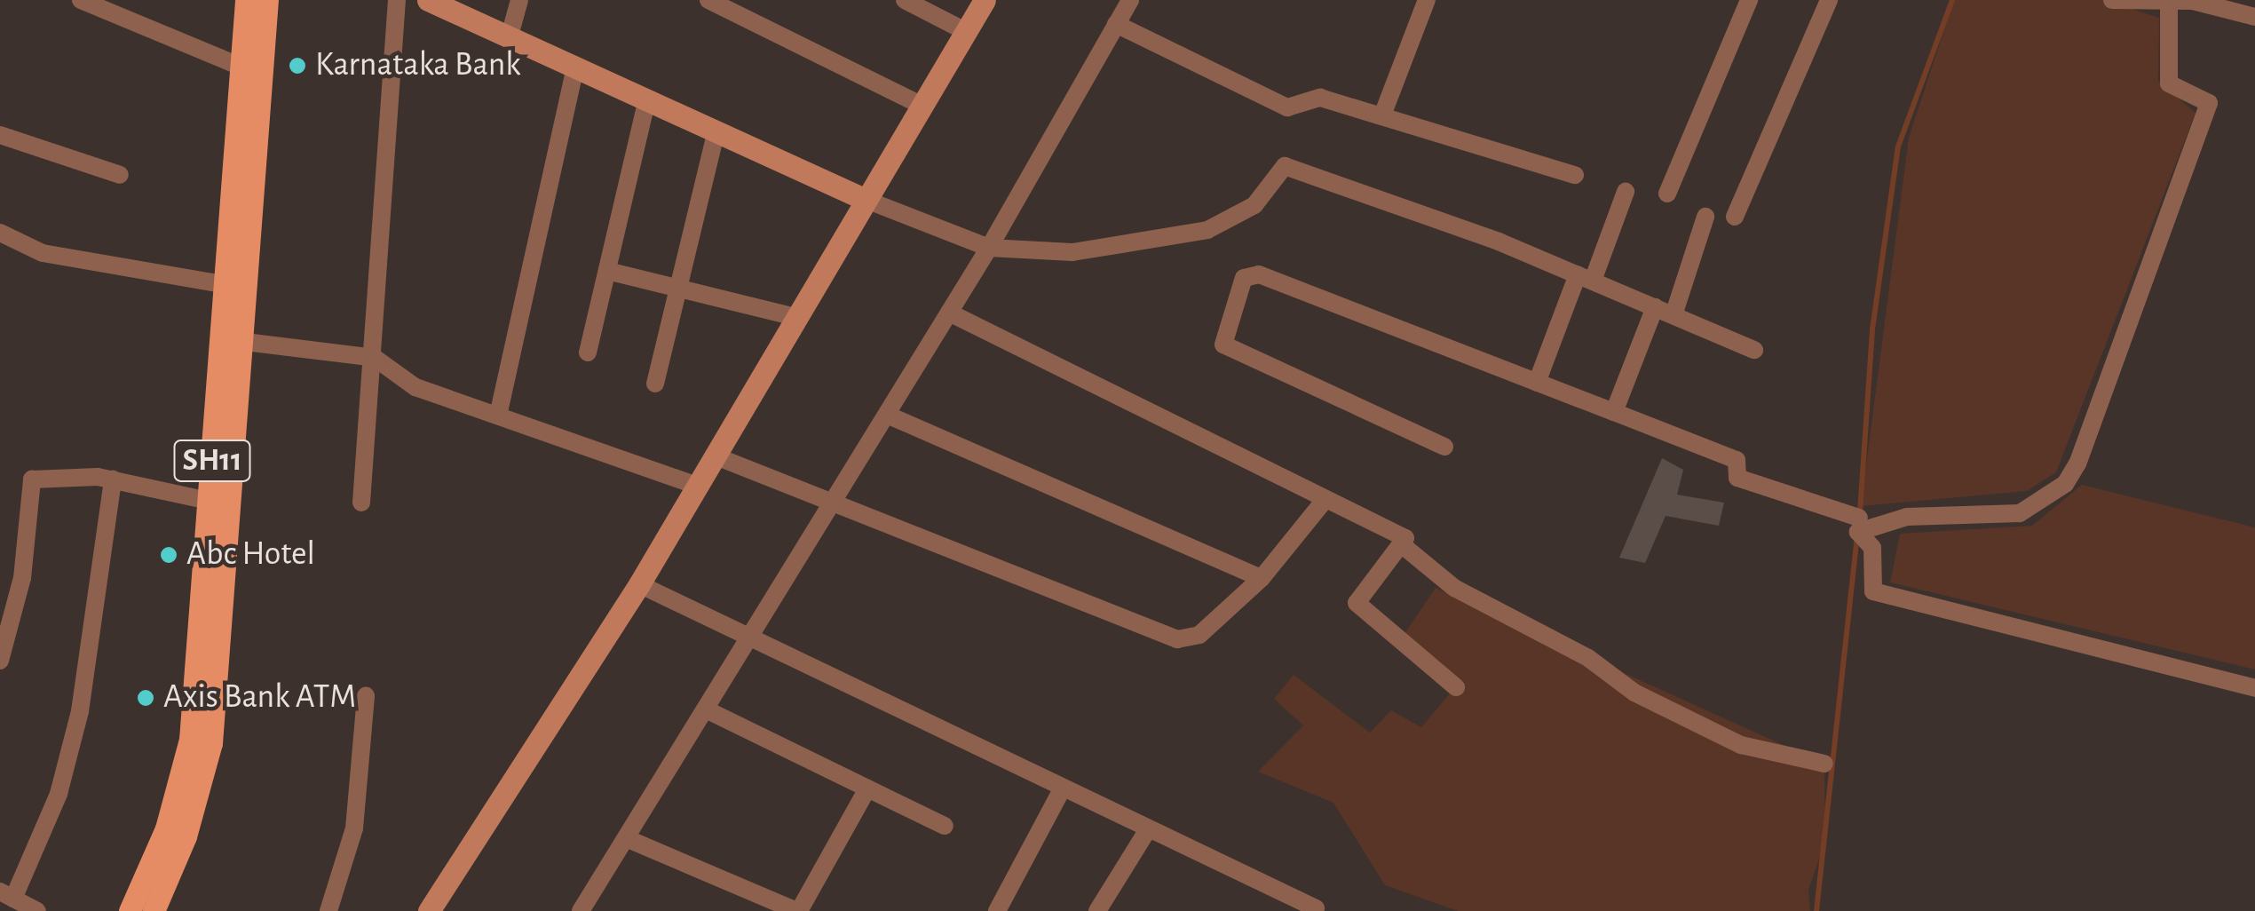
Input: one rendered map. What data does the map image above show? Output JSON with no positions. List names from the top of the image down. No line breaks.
{"streets":{"main road":["SH11"]},"places":["Karnataka Bank","Abc Hotel","Axis Bank ATM"]}
